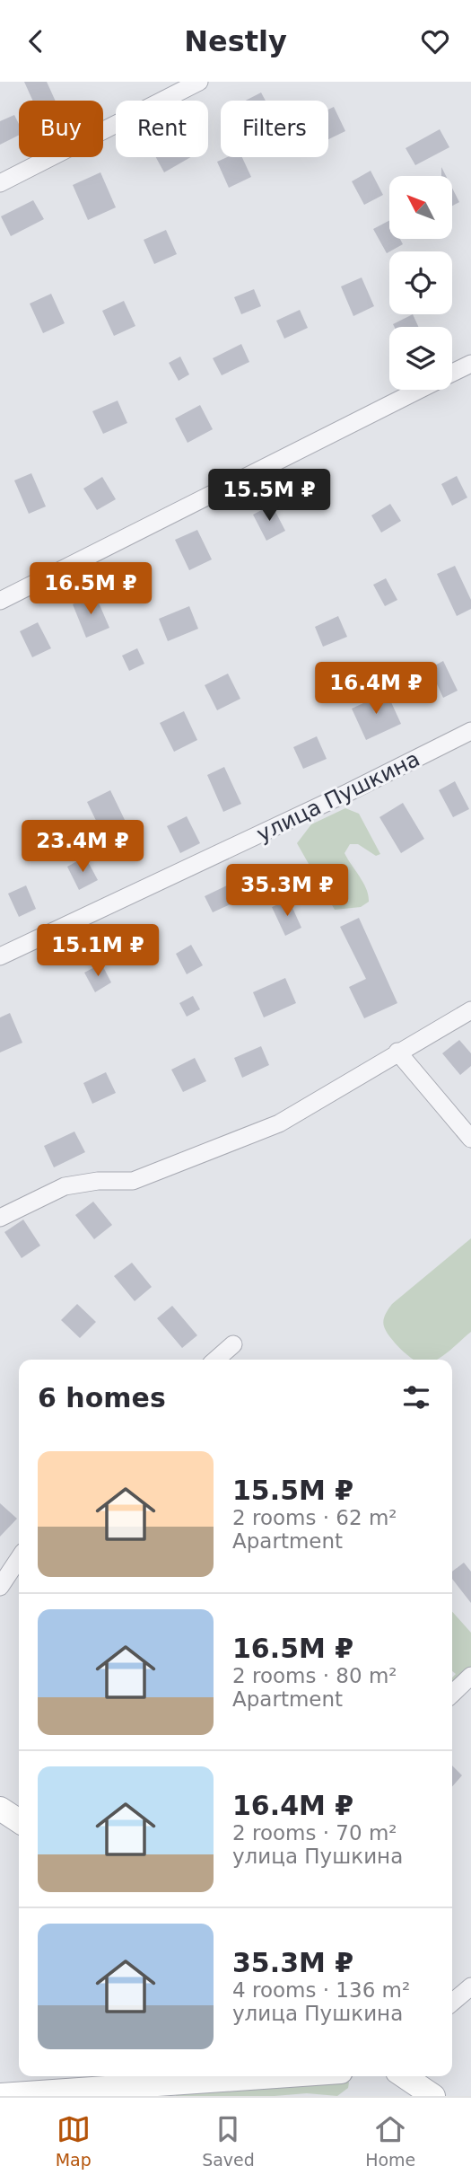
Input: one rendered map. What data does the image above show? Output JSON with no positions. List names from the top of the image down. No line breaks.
{"streets":{"street":["улица Пушкина"]},"north":"top left","page":{"header":"Nestly","chip":["Buy","Rent","Filters"],"price":["15.5M ₽","16.5M ₽","16.4M ₽","23.4M ₽","35.3M ₽","15.1M ₽"],"heading":"6 homes","list":[{"name":"15.5M ₽","note":"2 rooms · 62 m² · Apartment"},{"name":"16.5M ₽","note":"2 rooms · 80 m² · Apartment"},{"name":"16.4M ₽","note":"2 rooms · 70 m² · улица Пушкина"},{"name":"35.3M ₽","note":"4 rooms · 136 m² · улица Пушкина"}],"tabs":["Map","Saved","Home"]}}
